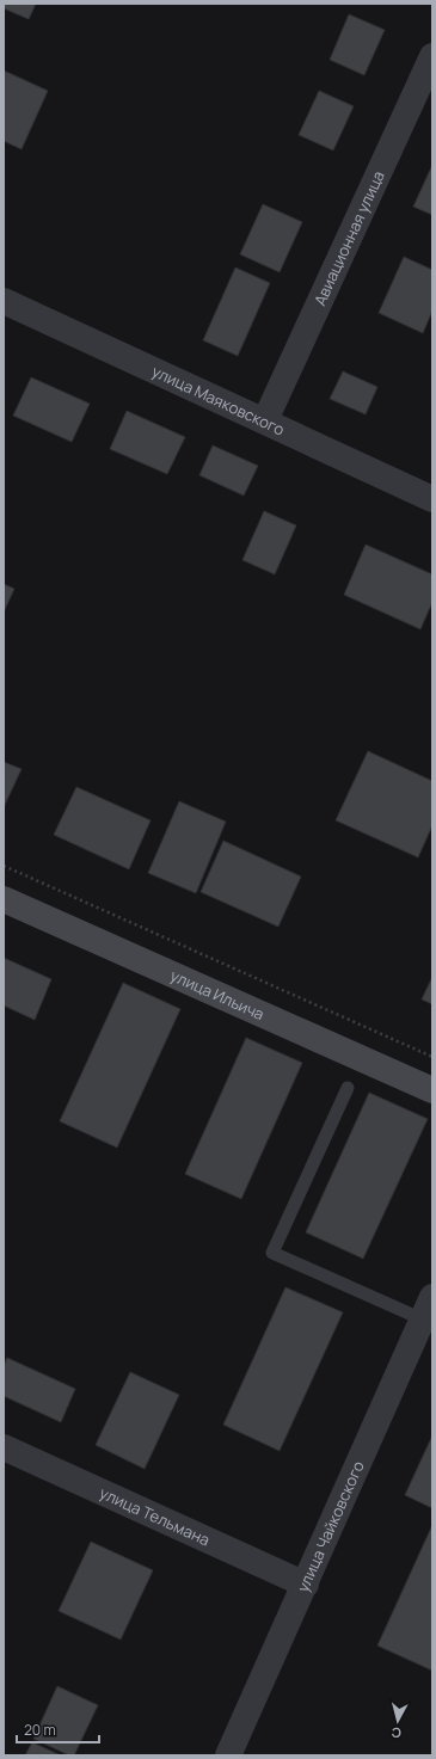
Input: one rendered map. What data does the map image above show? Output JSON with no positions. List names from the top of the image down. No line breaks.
{"streets":{"street":["Авиационная улица","улица Маяковского","улица Ильича","улица Тельмана","улица Чайковского"]},"crossings":[["Авиационная улица","улица Маяковского"],["улица Тельмана","улица Чайковского"]],"scale_bar":"20 m","north":"bottom"}
